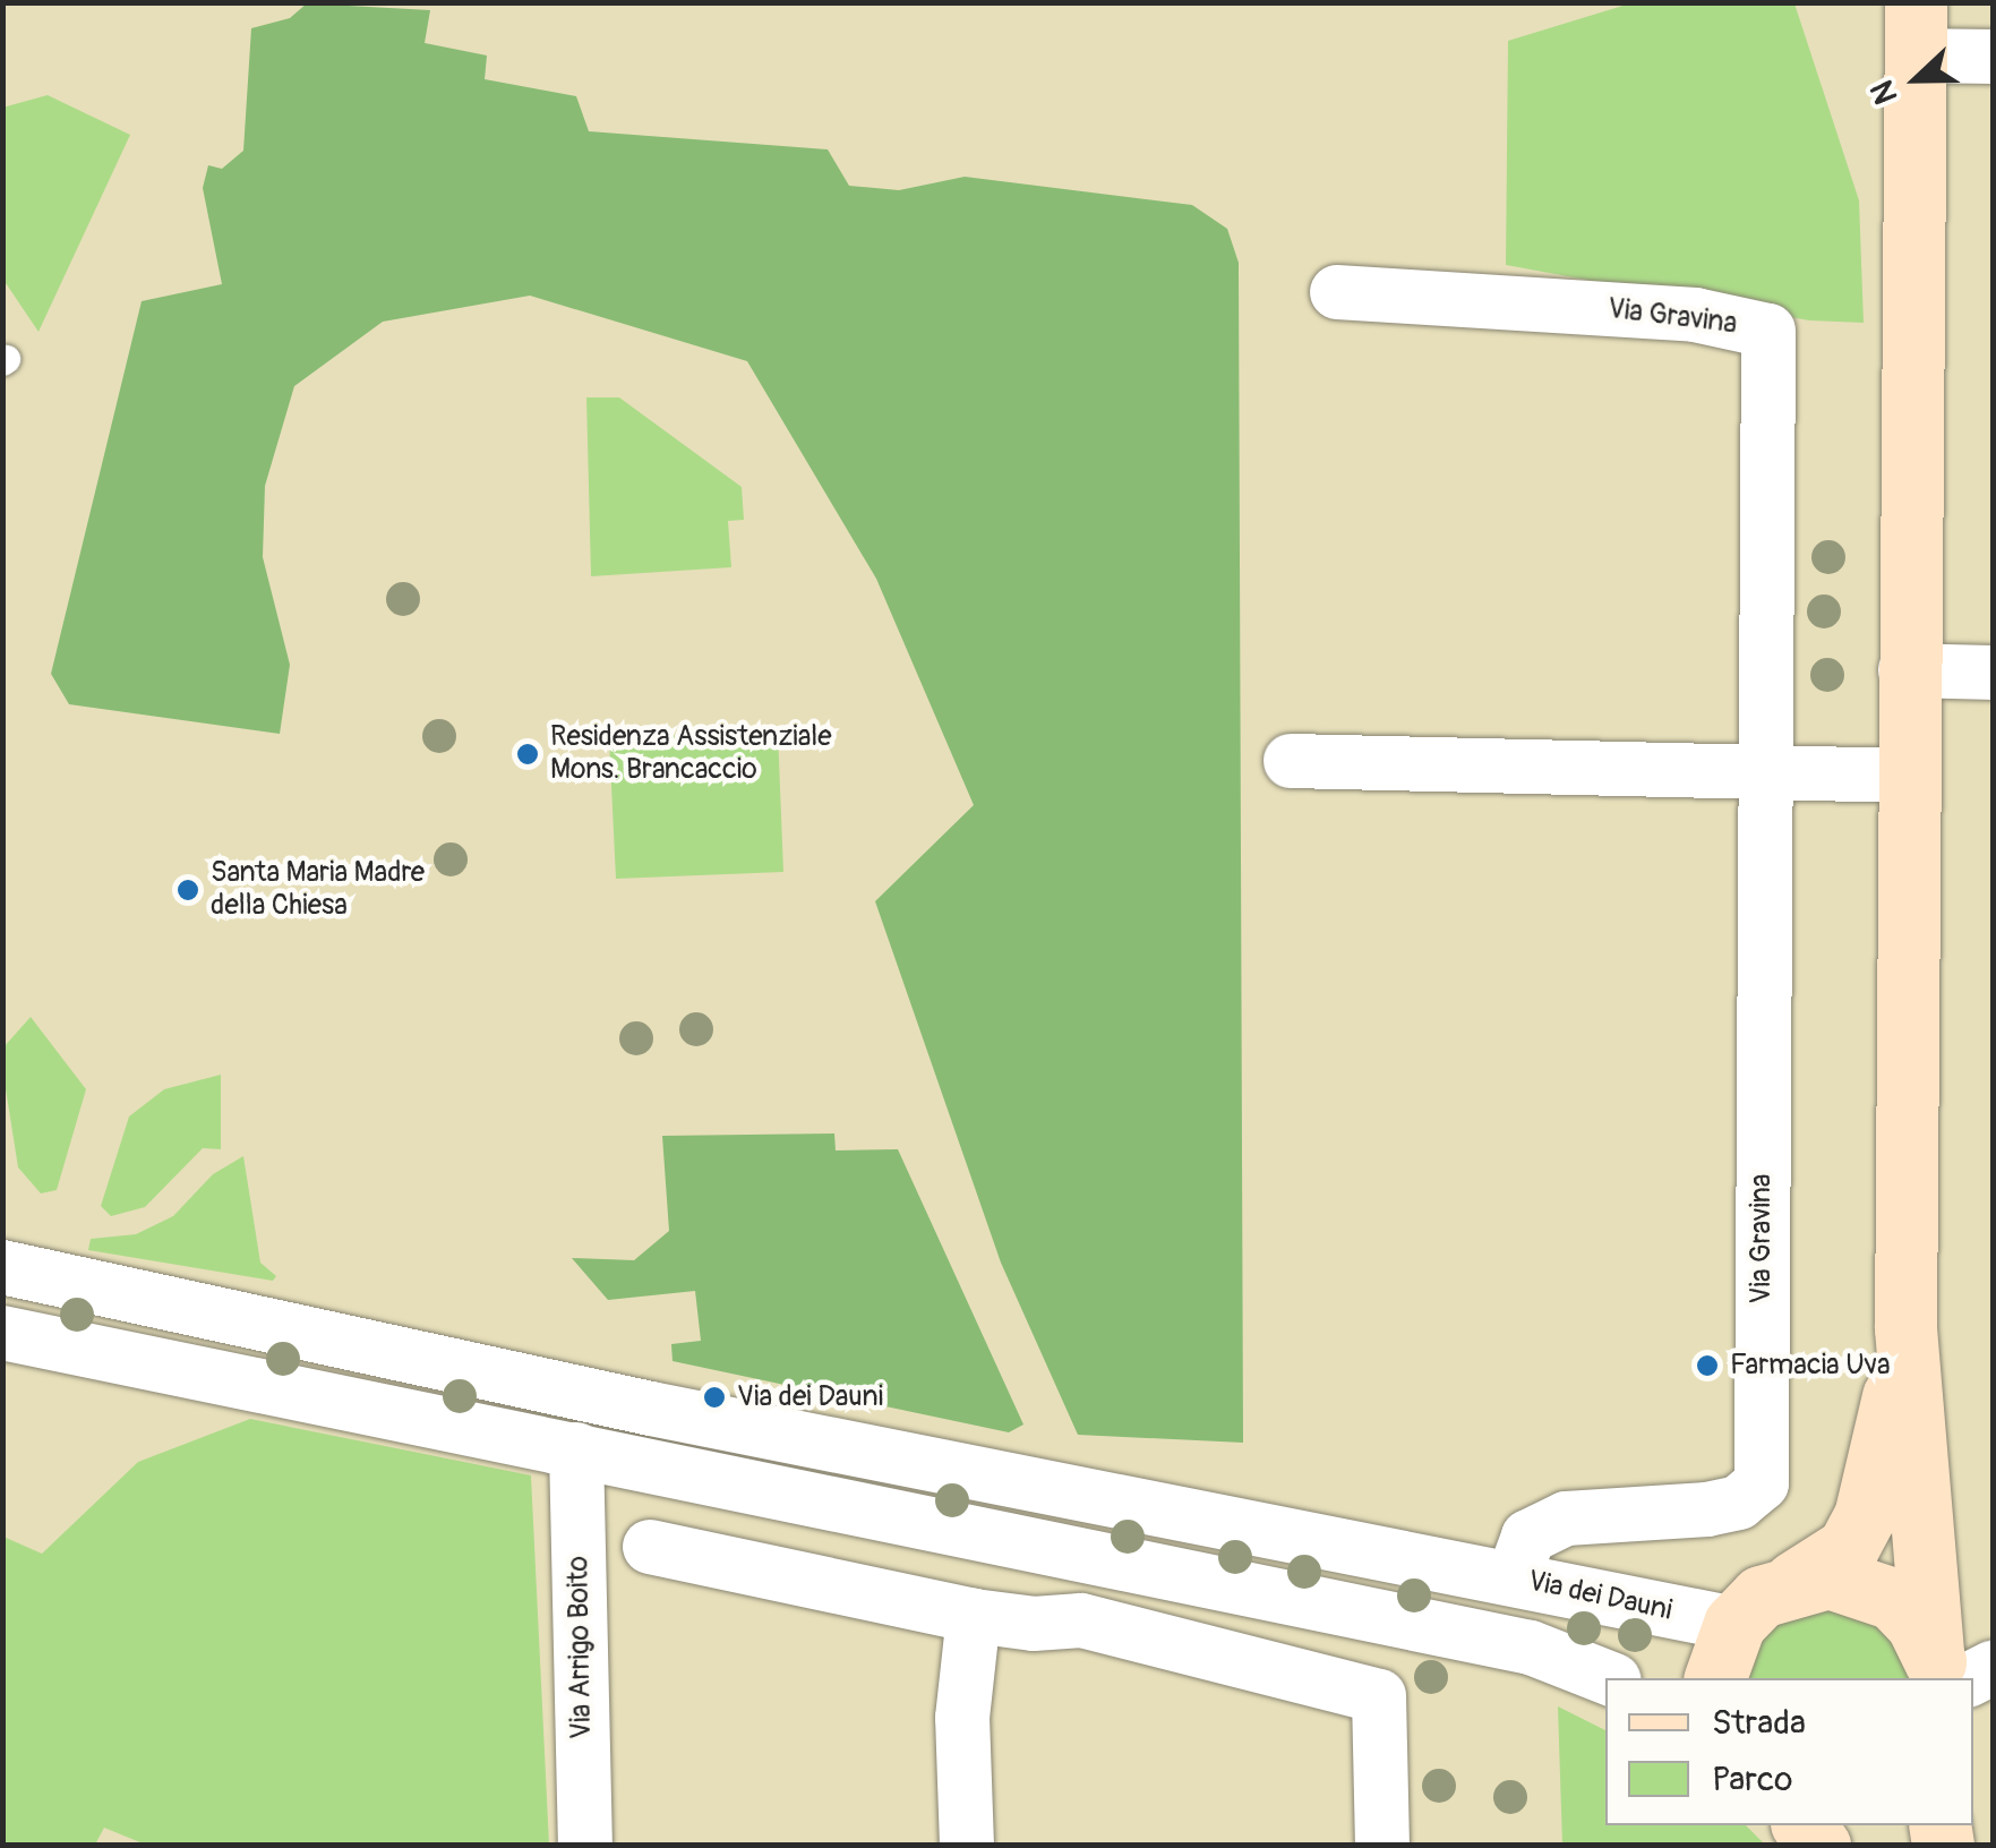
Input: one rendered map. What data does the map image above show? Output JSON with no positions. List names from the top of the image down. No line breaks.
{"streets":{"street":["Via Gravina","Via dei Dauni","Via Arrigo Boito"]},"crossings":[["Via Gravina","Via dei Dauni"]],"places":["Residenza Assistenziale Mons. Brancaccio","Santa Maria Madre della Chiesa","Farmacia Uva","Via dei Dauni"],"legend":["Strada","Parco"],"north":"left"}
